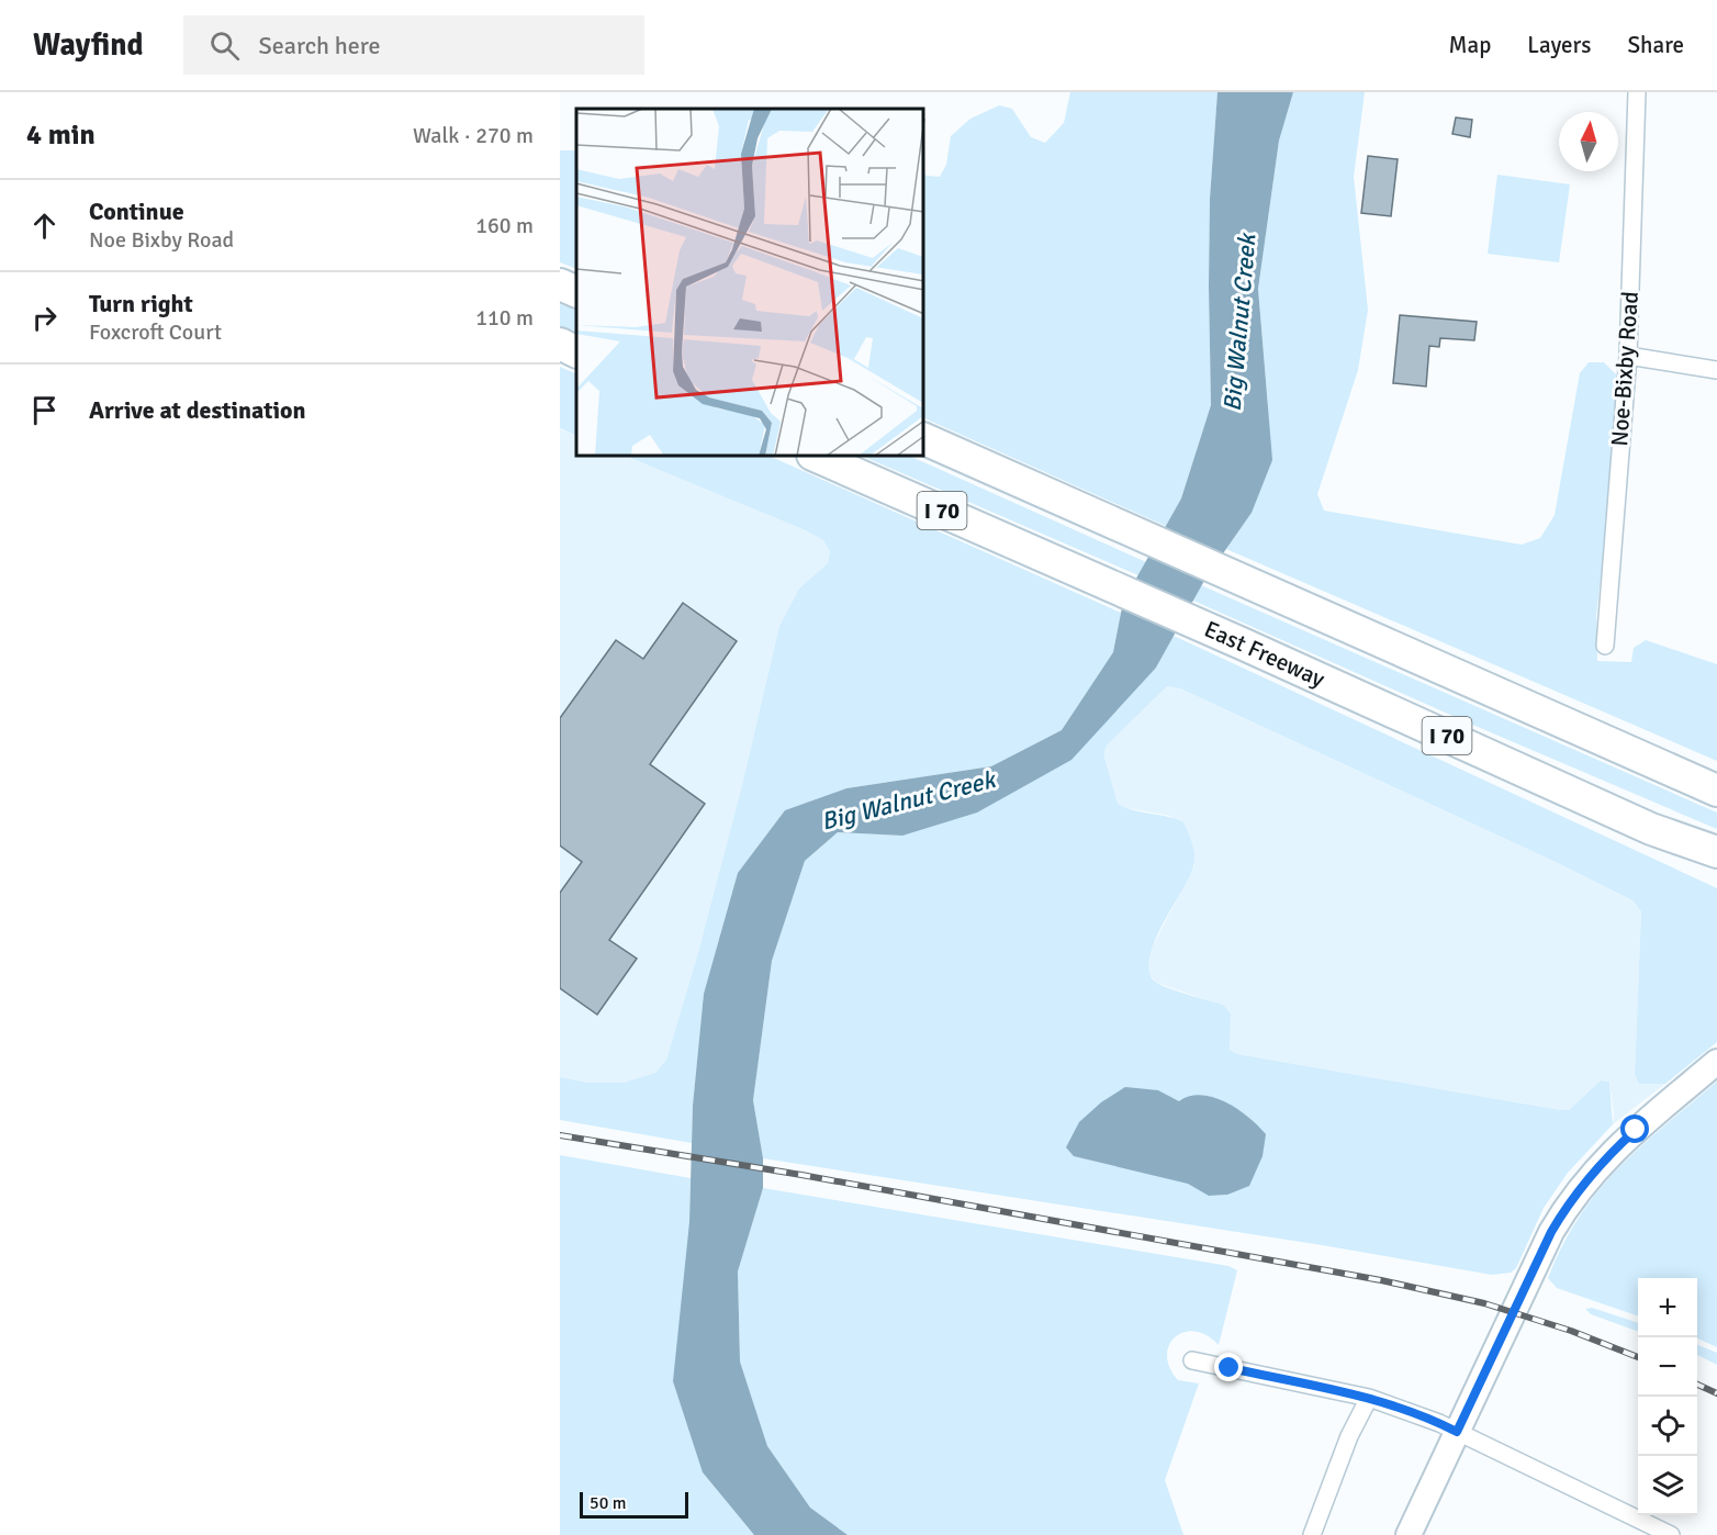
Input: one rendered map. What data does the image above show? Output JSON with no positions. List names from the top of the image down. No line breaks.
{"streets":{"highway":["I 70","East Freeway"],"street":["Noe-Bixby Road"]},"water":["Big Walnut Creek"],"scale_bar":"50 m","north":"top","page":{"header":"Wayfind","search":"Search here","nav":["Map","Layers","Share"],"heading":["4 min","Walk · 270 m"],"list":[["Continue","Noe Bixby Road","160 m"],["Turn right","Foxcroft Court","110 m"],"Arrive at destination"],"map_buttons":["+","−"],"scale":"50 m"}}
